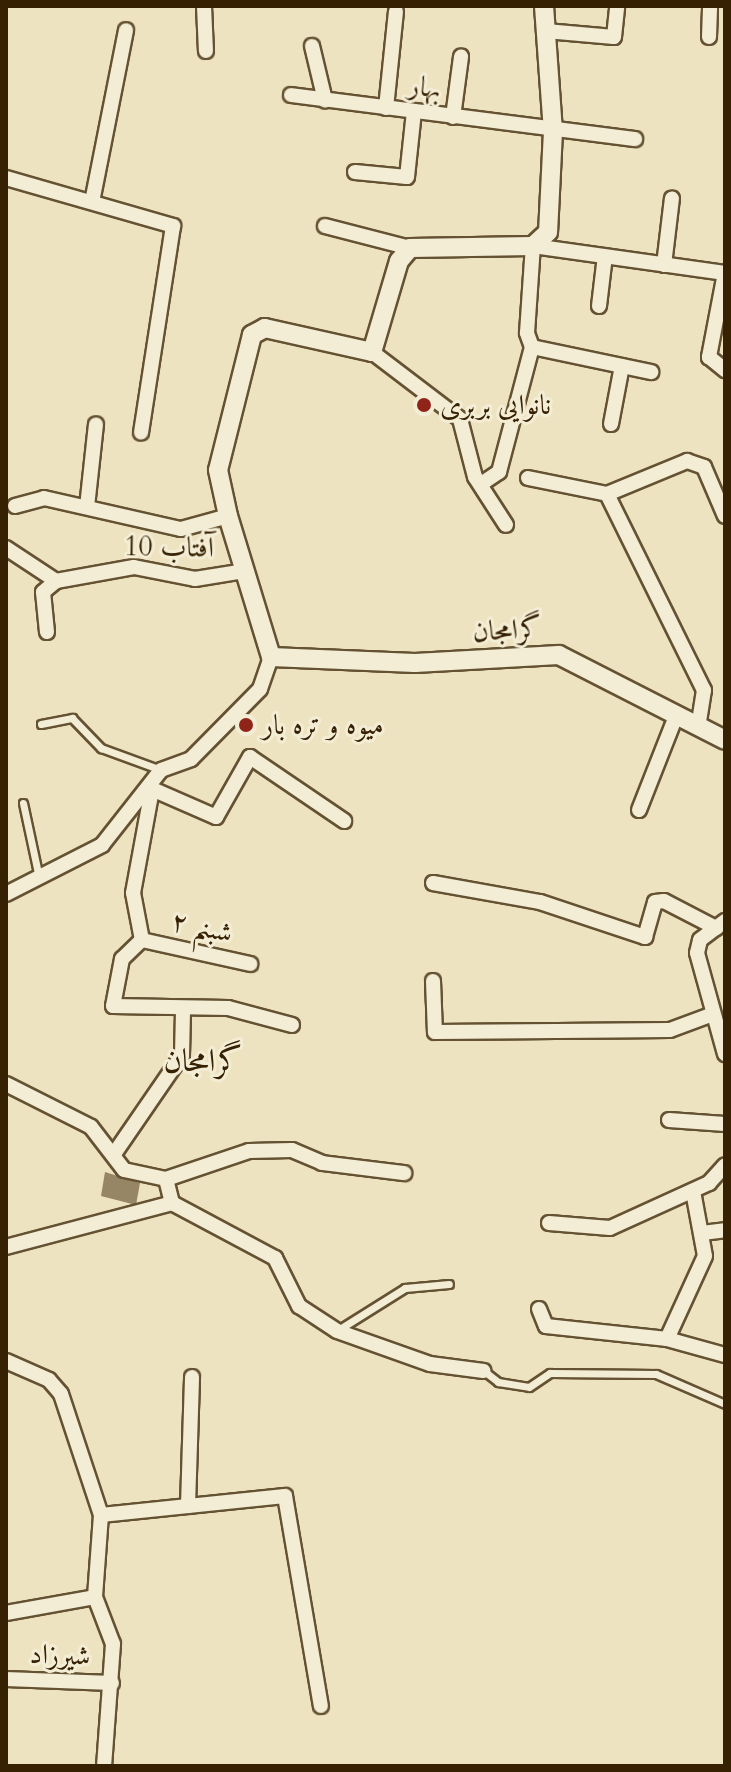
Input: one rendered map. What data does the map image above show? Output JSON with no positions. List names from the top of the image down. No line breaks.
{"streets":{"street":["بهار","آفتاب 10","گرامجان","شبنم ۲","شیرزاد"]},"districts":["گرامجان"],"places":["نانوایی بربری","میوه و تره بار"]}
